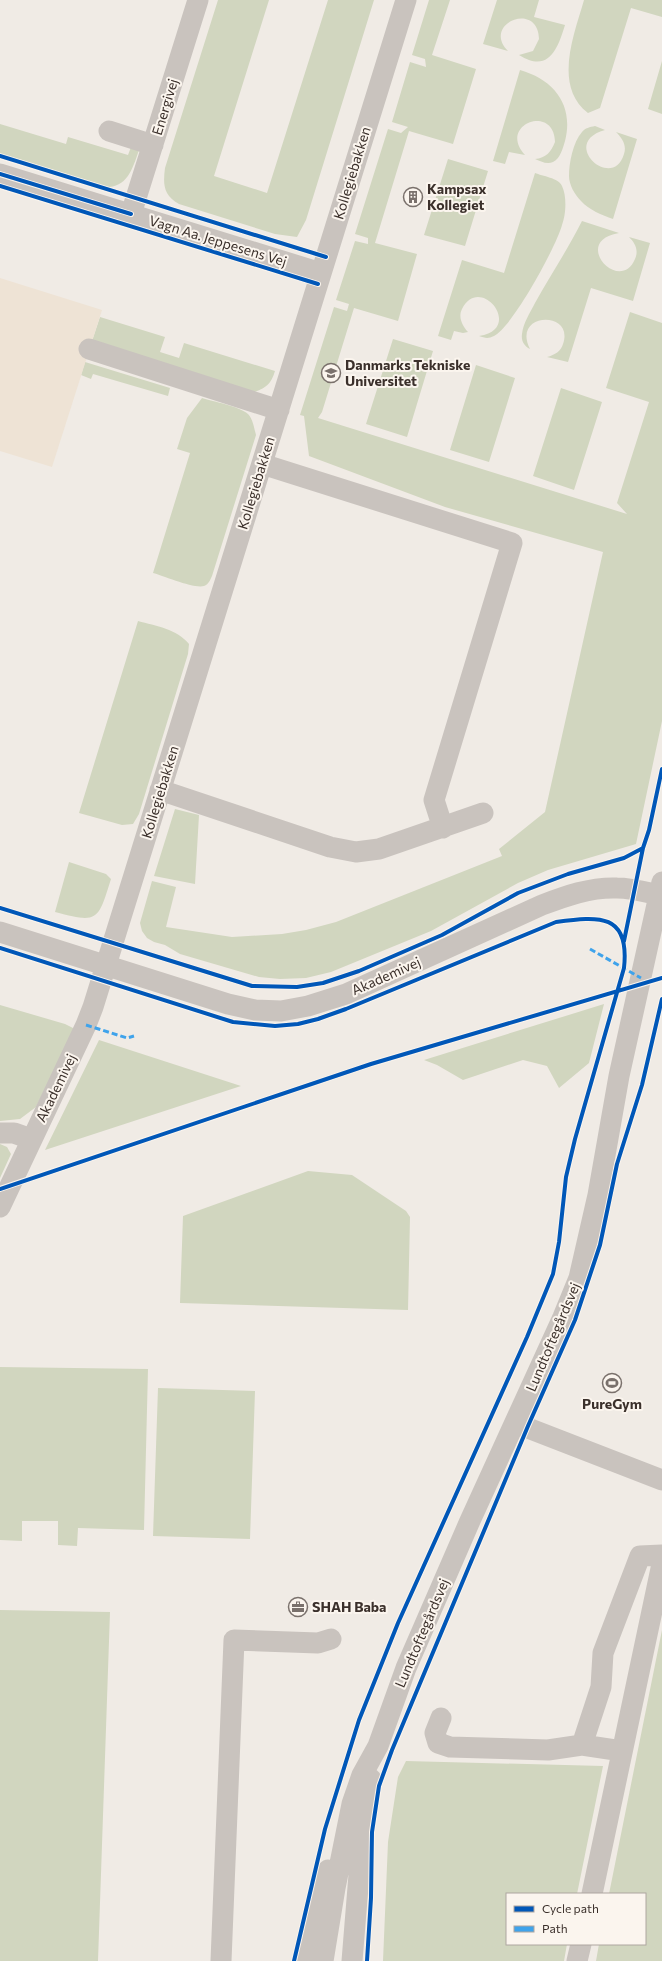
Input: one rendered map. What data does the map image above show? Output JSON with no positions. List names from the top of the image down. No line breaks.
{"streets":{"street":["Energivej","Kollegiebakken","Vagn Aa. Jeppesens Vej","Akademivej","Lundtoftegårdsvej"]},"crossings":[["Energivej","Vagn Aa. Jeppesens Vej"],["Kollegiebakken","Vagn Aa. Jeppesens Vej"],["Kollegiebakken","Akademivej"],["Akademivej","Lundtoftegårdsvej"]],"places":{"building":["Kampsax Kollegiet"],"school or university":["Danmarks Tekniske Universitet"],"sports":["PureGym"],"office":["SHAH Baba"]},"legend":["Cycle path","Path"]}
